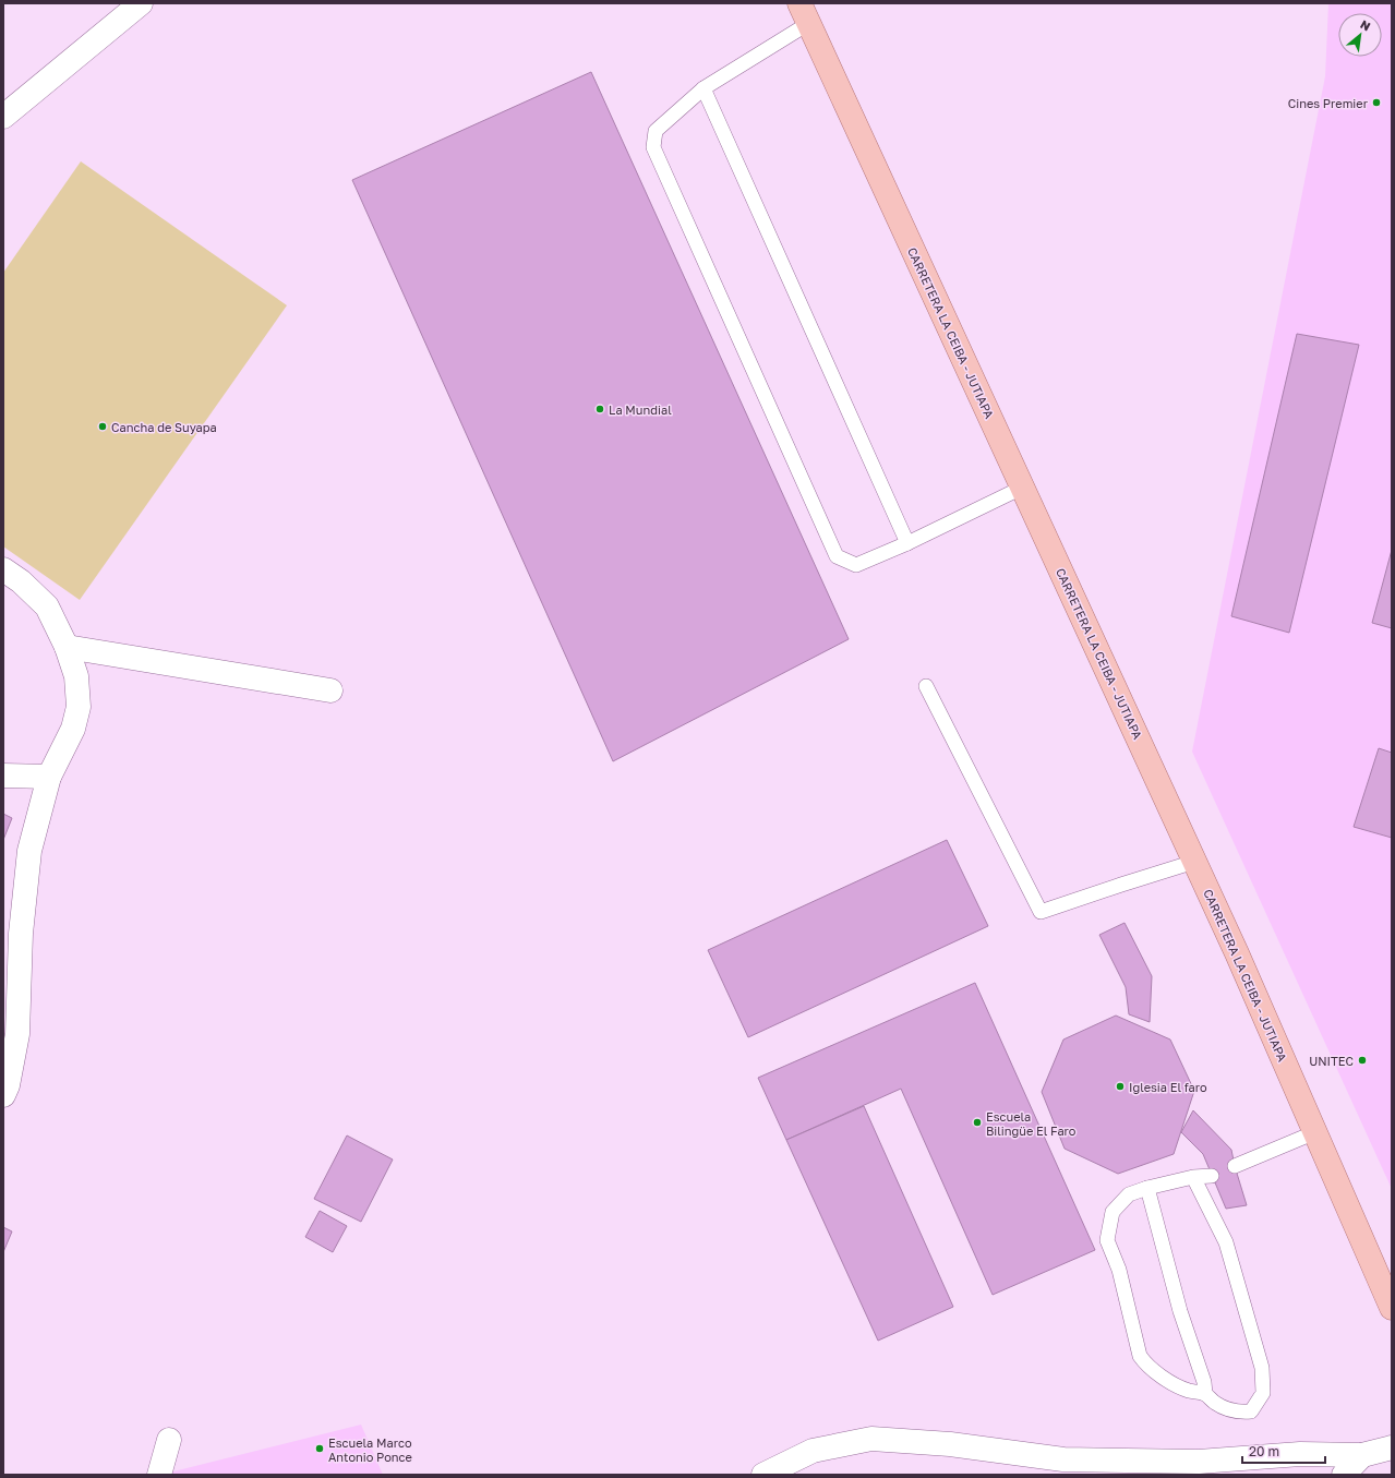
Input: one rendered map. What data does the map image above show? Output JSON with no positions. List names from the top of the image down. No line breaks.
{"streets":{"main road":["CARRETERA LA CEIBA - JUTIAPA"]},"places":["Cines Premier","La Mundial","Cancha de Suyapa","UNITEC","Iglesia El faro","Escuela Bilingüe El Faro","Escuela Marco Antonio Ponce"],"scale_bar":"20 m","north":"top right"}
